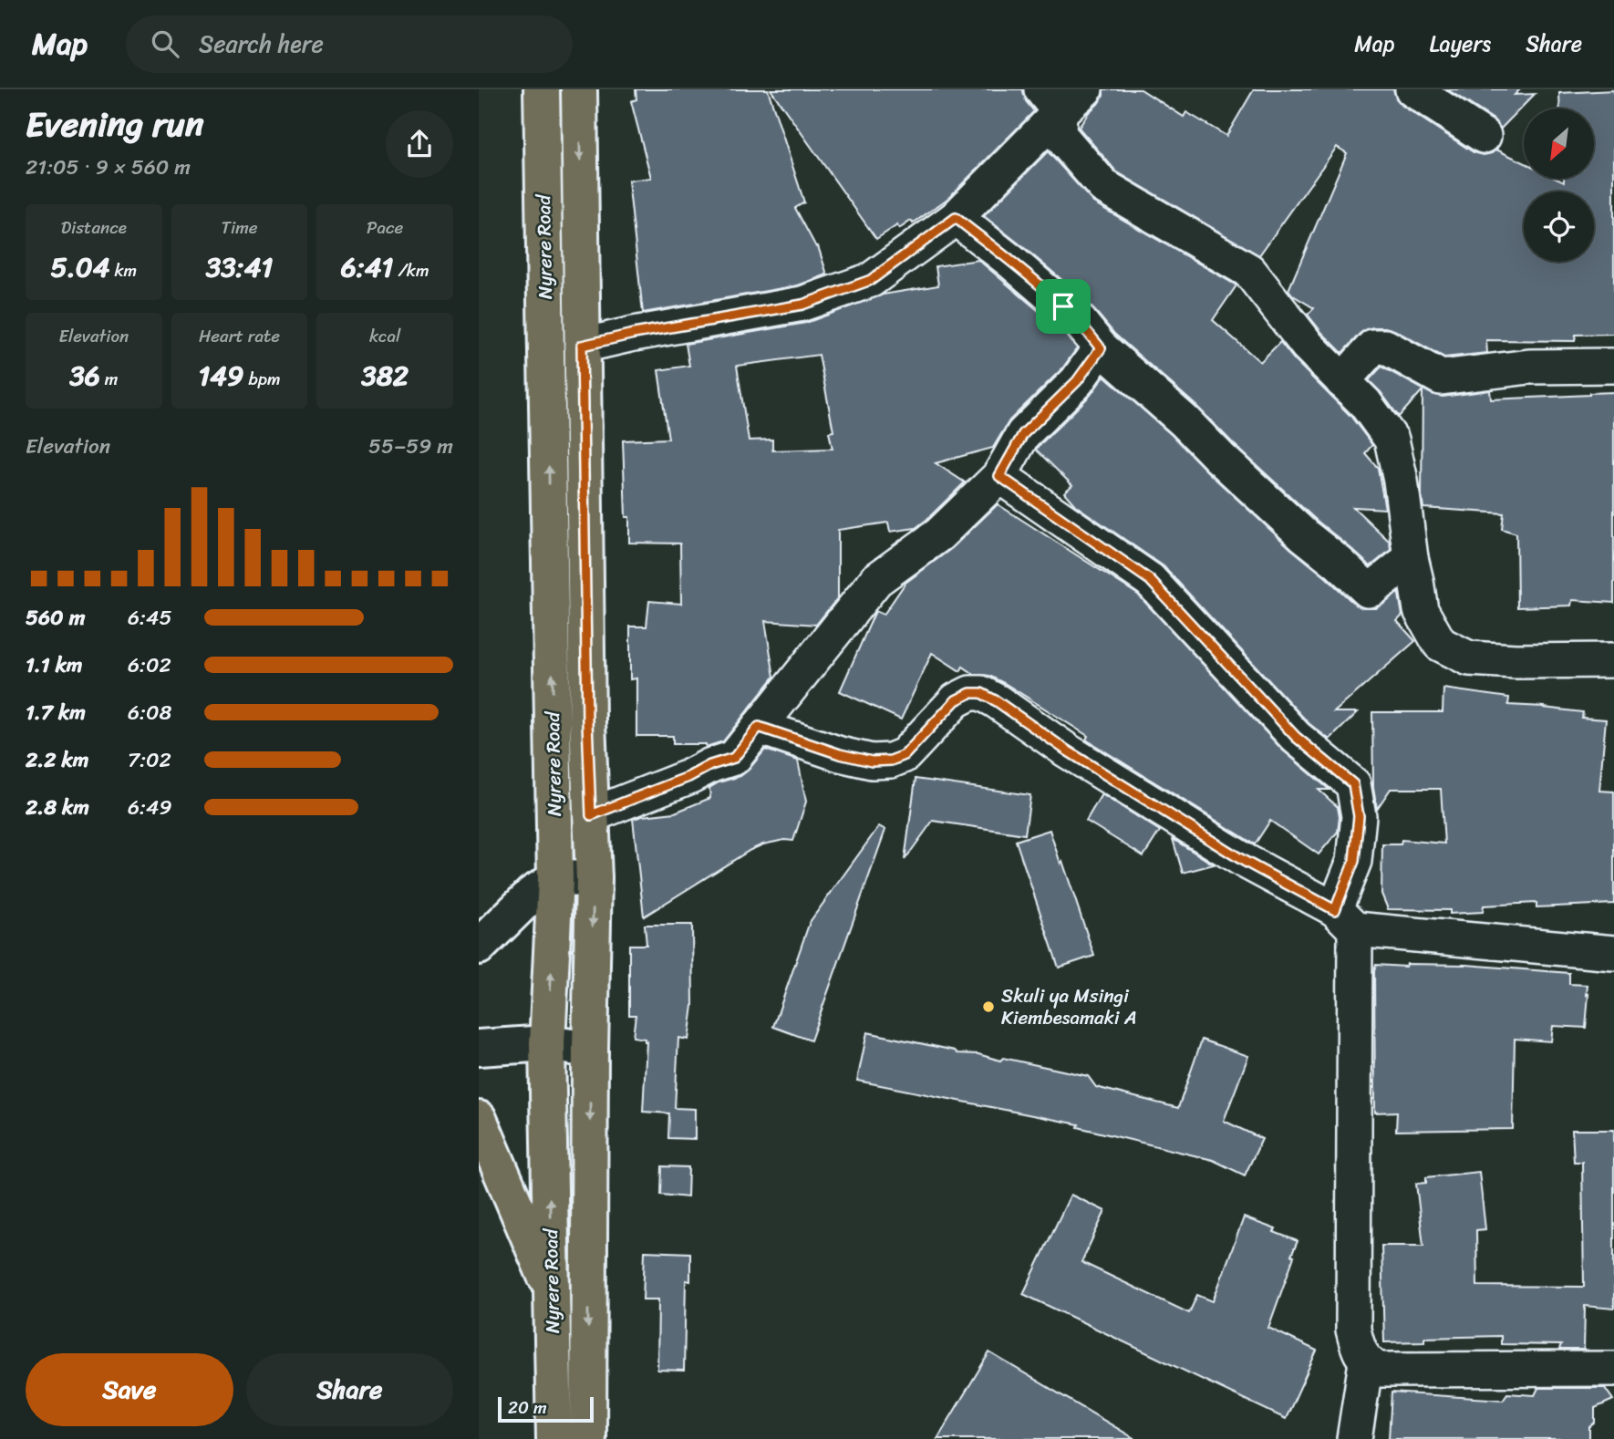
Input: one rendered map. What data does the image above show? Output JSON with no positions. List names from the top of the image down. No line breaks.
{"streets":{"main road":["Nyrere Road"]},"places":["Skuli ya Msingi Kiembesamaki A"],"scale_bar":"20 m","north":"bottom left","page":{"header":"Map","search":"Search here","nav":["Map","Layers","Share"],"heading":["Evening run","21:05 · 9 × 560 m"],"stats":[["Distance","5.04 km"],["Time","33:41"],["Pace","6:41 /km"],["Elevation","36 m"],["Heart rate","149 bpm"],["kcal","382"]],"chart":["Elevation","55–59 m"],"list":[{"name":"560 m","note":"6:45"},{"name":"1.1 km","note":"6:02"},{"name":"1.7 km","note":"6:08"},{"name":"2.2 km","note":"7:02"},{"name":"2.8 km","note":"6:49"}],"buttons":["Save","Share"],"scale":"20 m"}}
